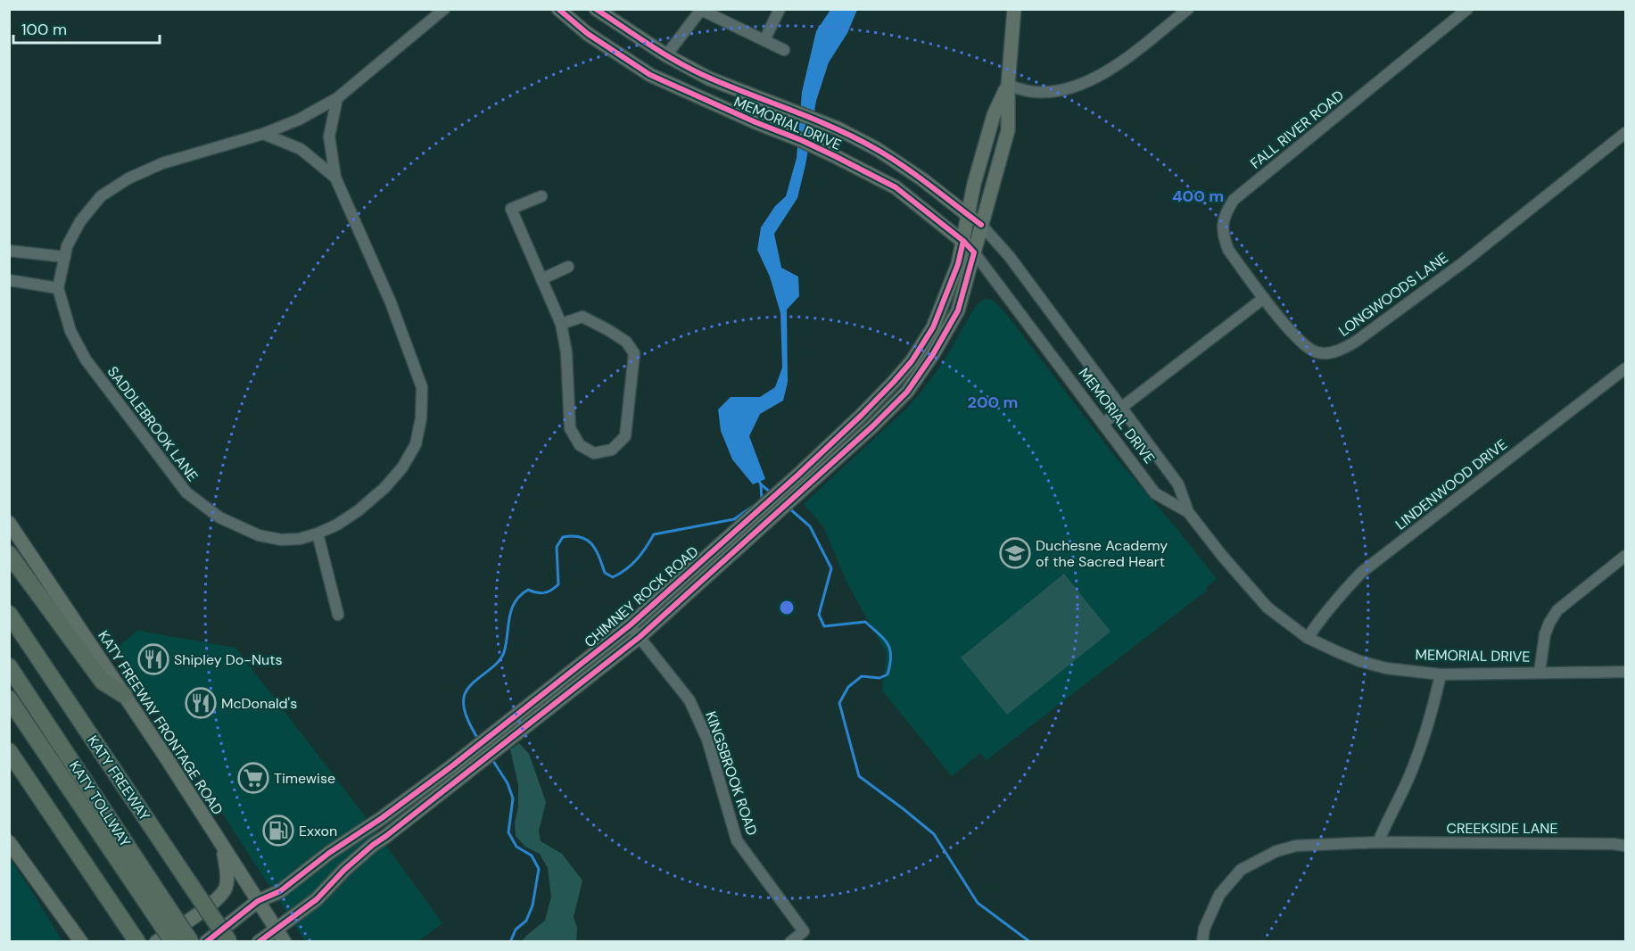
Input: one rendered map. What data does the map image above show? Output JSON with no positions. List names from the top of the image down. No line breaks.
{"streets":{"highway":["KATY FREEWAY","KATY TOLLWAY"],"main road":["MEMORIAL DRIVE","CHIMNEY ROCK ROAD","KATY FREEWAY FRONTAGE ROAD"],"street":["FALL RIVER ROAD","LONGWOODS LANE","SADDLEBROOK LANE","LINDENWOOD DRIVE","KINGSBROOK ROAD","CREEKSIDE LANE"]},"crossings":[["MEMORIAL DRIVE","LINDENWOOD DRIVE"],["MEMORIAL DRIVE","CHIMNEY ROCK ROAD"],["FALL RIVER ROAD","LONGWOODS LANE"],["CHIMNEY ROCK ROAD","KATY FREEWAY FRONTAGE ROAD"],["CHIMNEY ROCK ROAD","KINGSBROOK ROAD"]],"places":{"school or university":["Duchesne Academy of the Sacred Heart"],"restaurant":["Shipley Do-Nuts","McDonald's"],"supermarket":["Timewise"],"fuel station":["Exxon"]},"scale_bar":"100 m","rings":["400 m","200 m"]}
